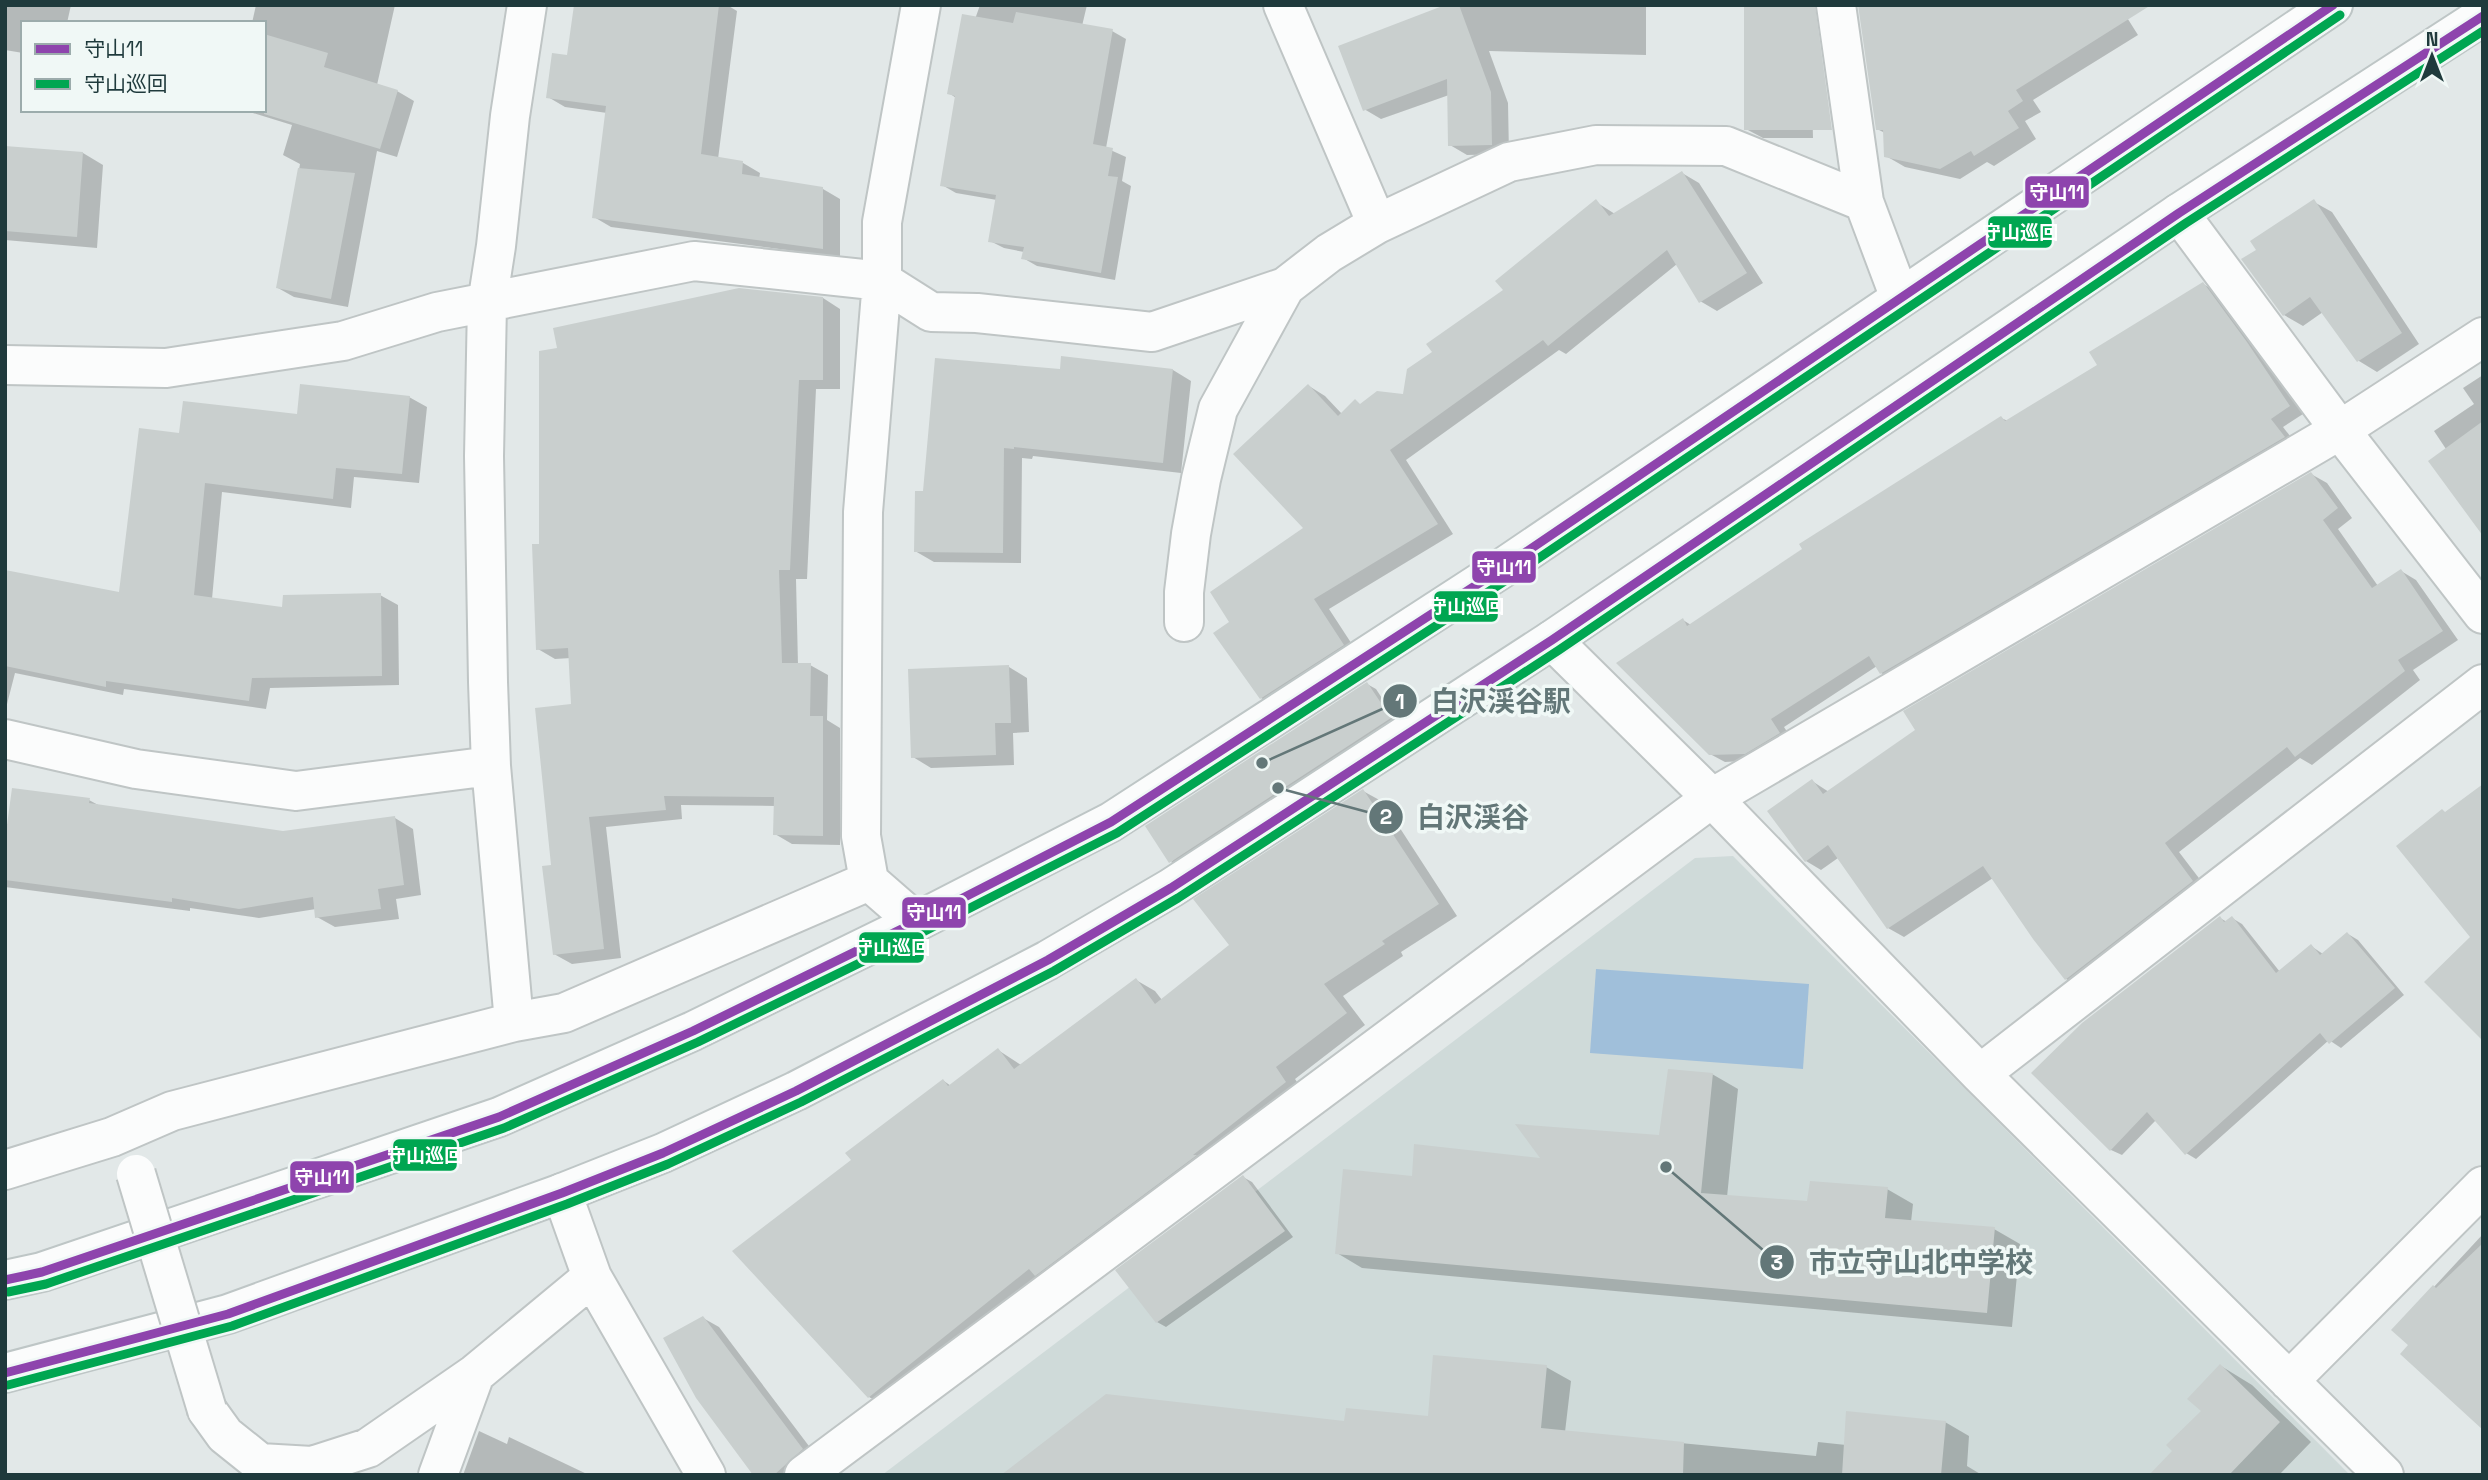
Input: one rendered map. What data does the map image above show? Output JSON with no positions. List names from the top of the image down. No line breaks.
{"places":["白沢渓谷駅","白沢渓谷","市立守山北中学校"],"lines":["transit line 守山11","transit line 守山巡回"],"legend":["守山11","守山巡回"],"north":"top"}
